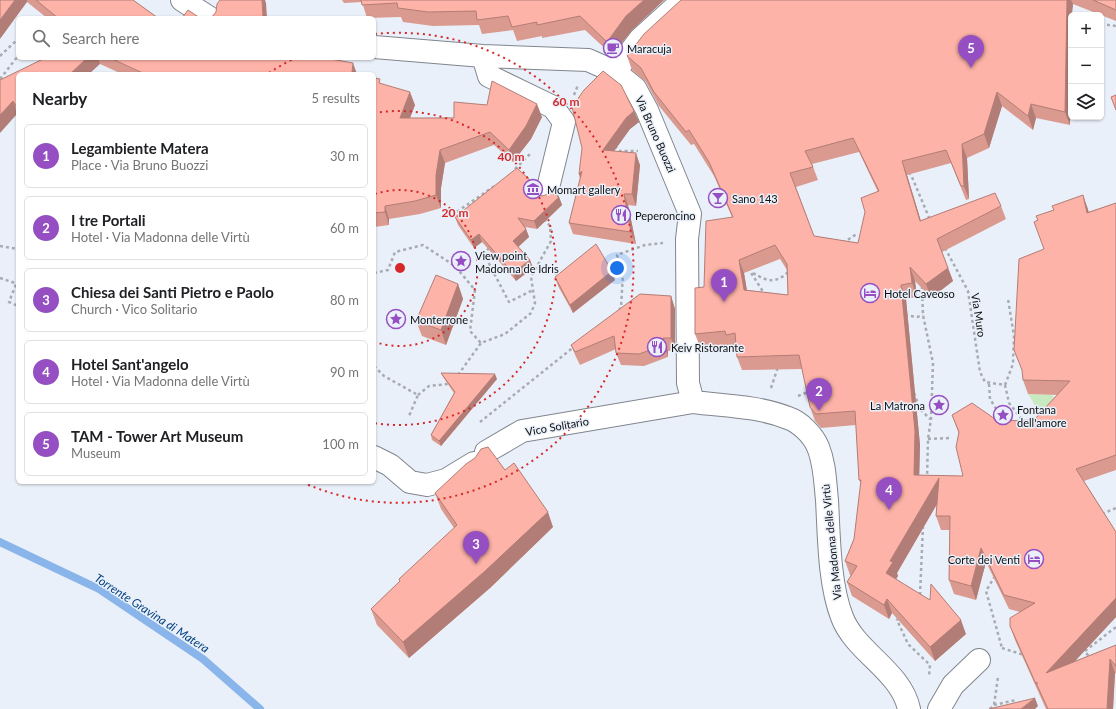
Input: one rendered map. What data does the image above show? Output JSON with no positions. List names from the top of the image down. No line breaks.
{"streets":{"street":["Via Bruno Buozzi","Vico Solitario","Via Madonna delle Virtù"],"path":["Via Muro"]},"crossings":[["Via Bruno Buozzi","Vico Solitario"],["Via Bruno Buozzi","Via Madonna delle Virtù"],["Vico Solitario","Via Madonna delle Virtù"]],"water":["Torrente Gravina di Matera"],"places":{"cafe":["Maracuja"],"museum":["Momart gallery"],"bar":["Sano 143"],"restaurant":["Peperoncino","Keiv Ristorante"],"place":["View point Madonna de Idris","Monterrone","La Matrona","Fontana dell'amore"],"hotel":["Hotel Caveoso","Corte dei Venti"]},"page":{"map_buttons":["+","−"],"search":"Search here","pins":["5","1","2","4","3"],"heading":["Nearby","5 results"],"list":[{"mark":"1","name":"Legambiente Matera","note":"Place · Via Bruno Buozzi","value":"30 m"},{"mark":"2","name":"I tre Portali","note":"Hotel · Via Madonna delle Virtù","value":"60 m"},{"mark":"3","name":"Chiesa dei Santi Pietro e Paolo","note":"Church · Vico Solitario","value":"80 m"},{"mark":"4","name":"Hotel Sant'angelo","note":"Hotel · Via Madonna delle Virtù","value":"90 m"},{"mark":"5","name":"TAM - Tower Art Museum","note":"Museum","value":"100 m"}]},"rings":["60 m","40 m","20 m"]}
